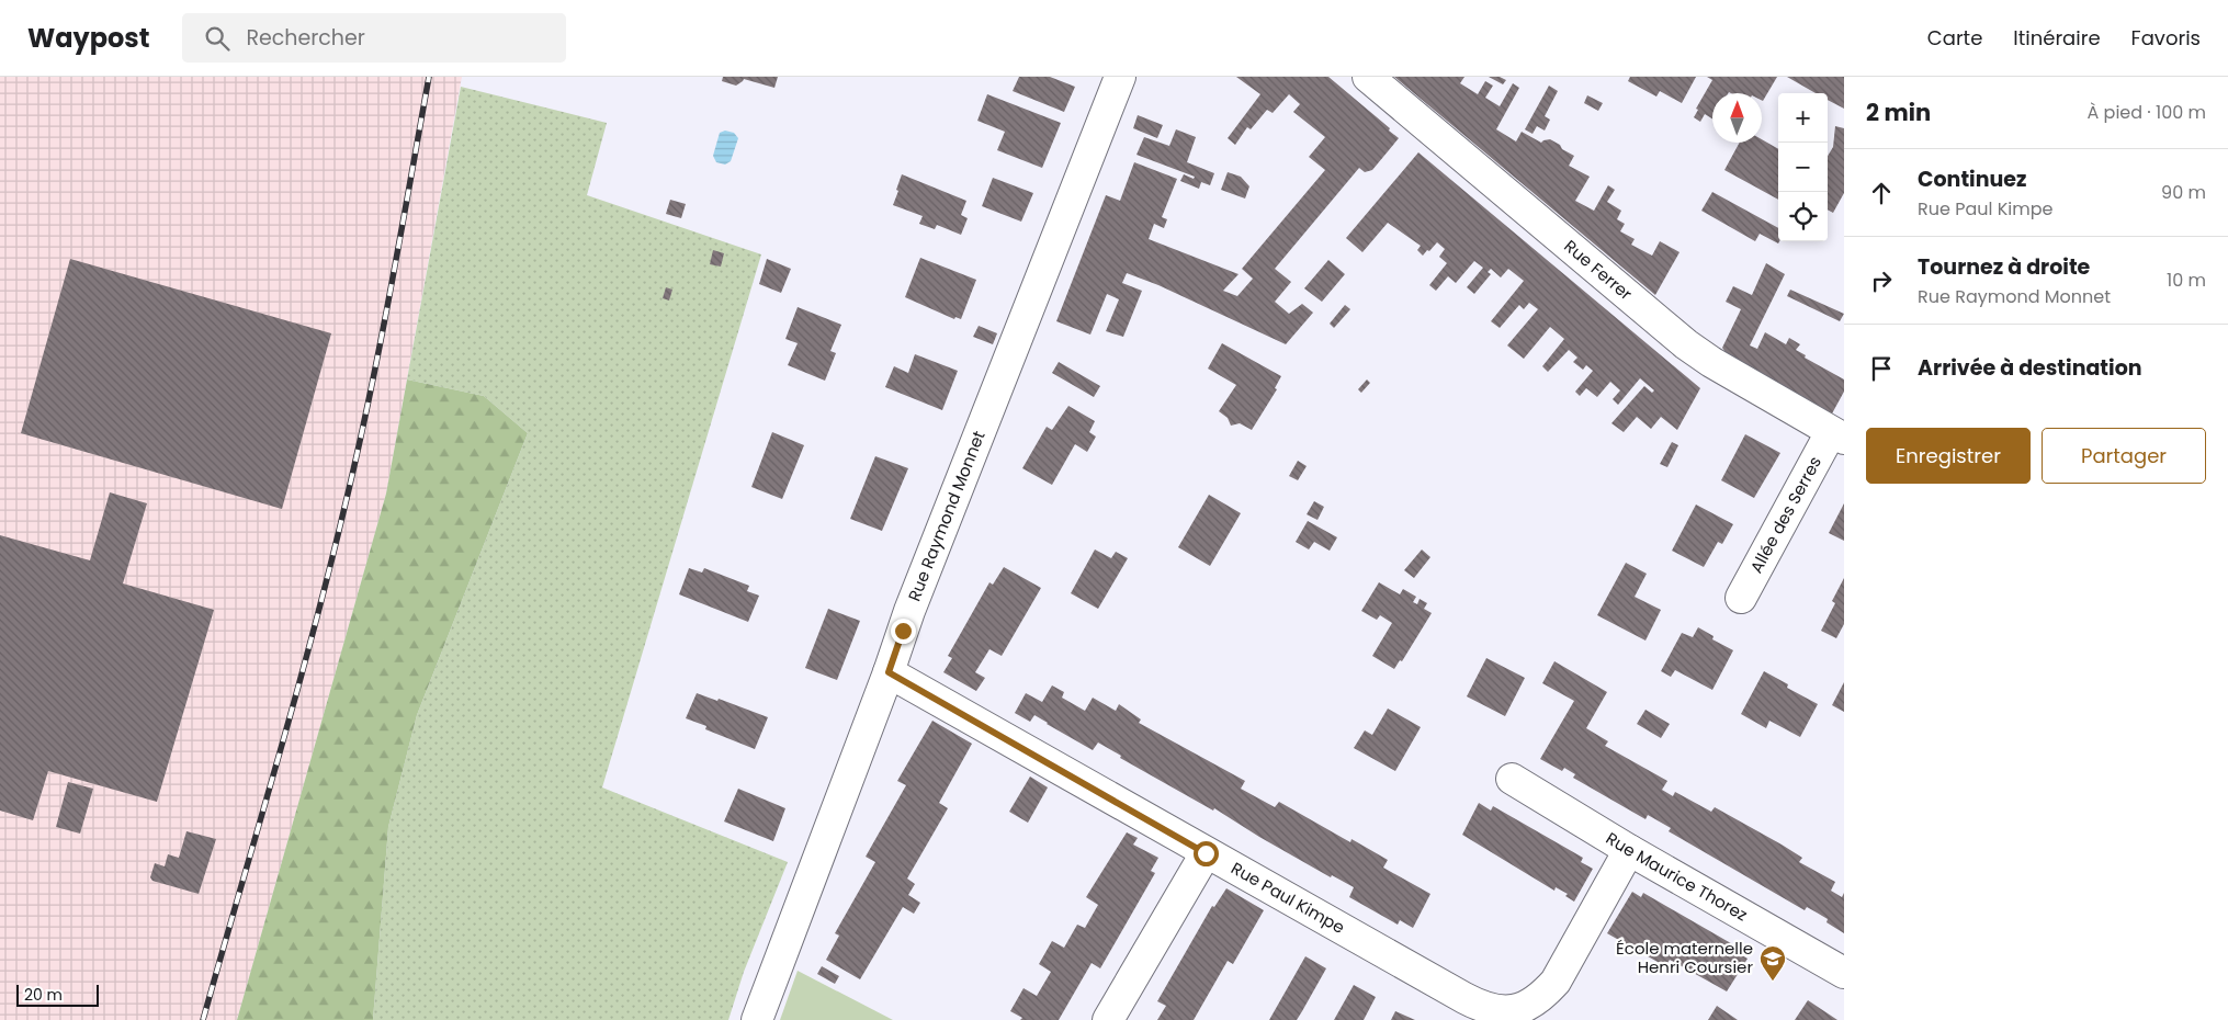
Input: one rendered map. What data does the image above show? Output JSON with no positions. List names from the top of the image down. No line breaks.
{"streets":{"street":["Rue Ferrer","Allée des Serres","Rue Raymond Monnet","Rue Maurice Thorez","Rue Paul Kimpe"]},"crossings":[["Rue Ferrer","Allée des Serres"],["Rue Raymond Monnet","Rue Paul Kimpe"],["Rue Maurice Thorez","Rue Paul Kimpe"]],"places":{"school or university":["École maternelle Henri Coursier"]},"scale_bar":"20 m","north":"top","page":{"header":"Waypost","search":"Rechercher","nav":["Carte","Itinéraire","Favoris"],"heading":["2 min","À pied · 100 m"],"map_buttons":["+","−"],"list":[["Continuez","Rue Paul Kimpe","90 m"],["Tournez à droite","Rue Raymond Monnet","10 m"],"Arrivée à destination"],"buttons":["Enregistrer","Partager"],"scale":"20 m"}}
